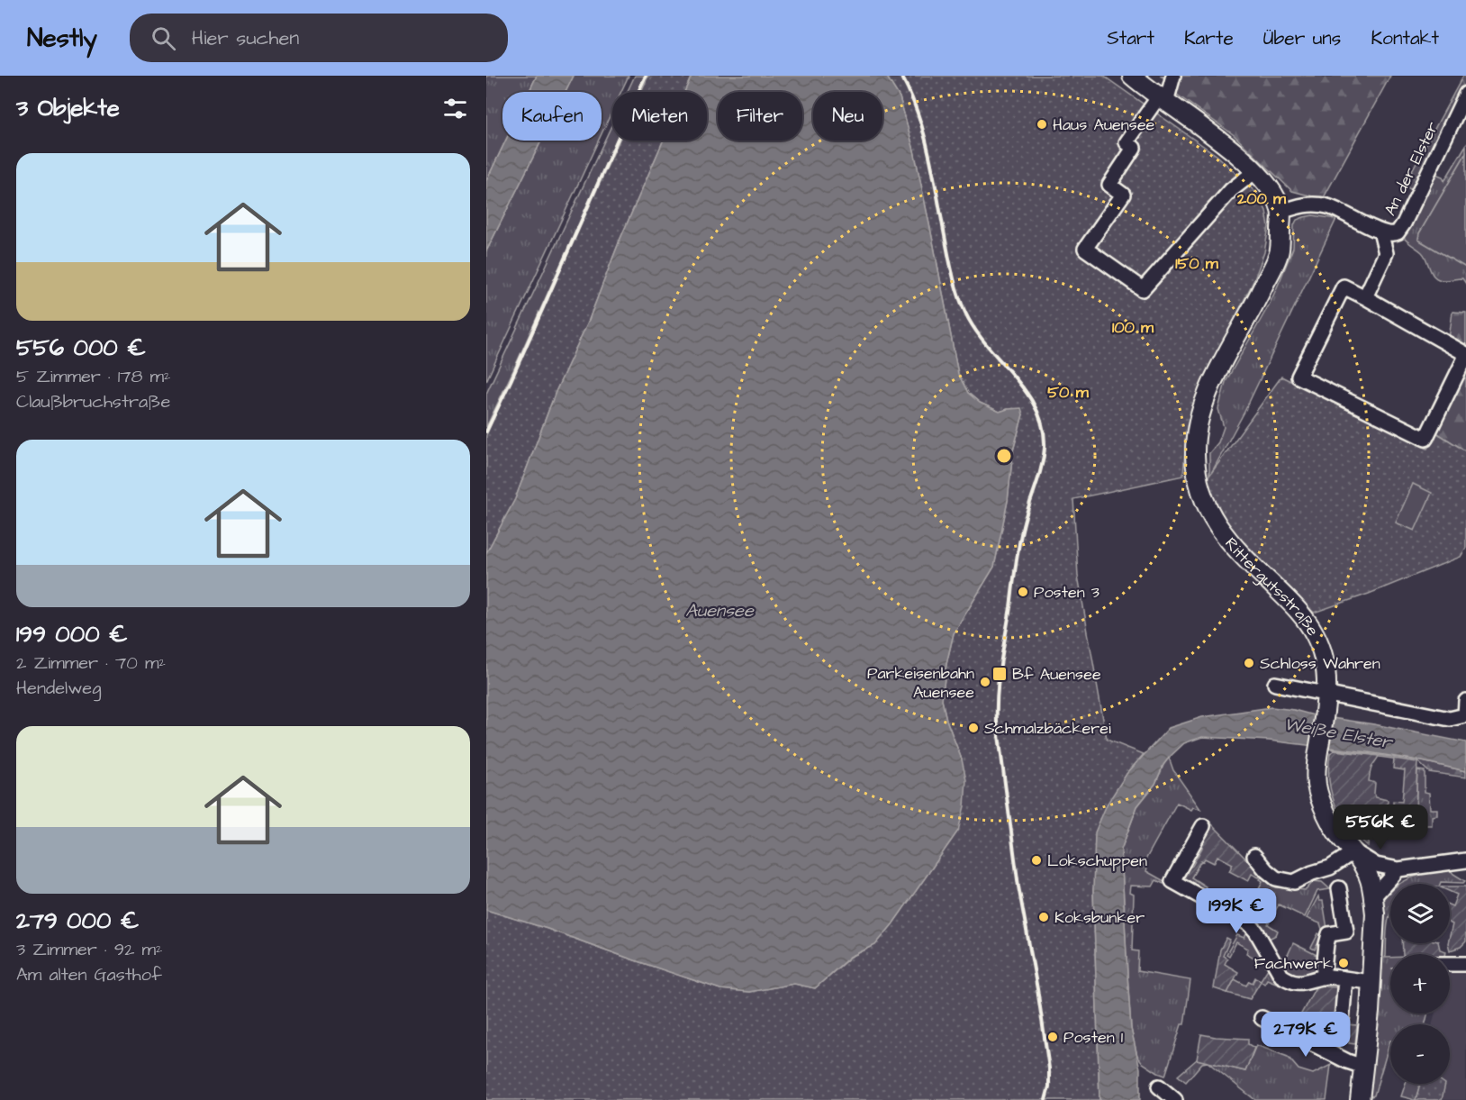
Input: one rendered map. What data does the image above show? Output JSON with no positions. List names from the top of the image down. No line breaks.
{"streets":{"main road":["Rittergutsstraße"],"street":["An der Elster"]},"crossings":[["An der Elster","Rittergutsstraße"]],"water":["Auensee","Weiße Elster"],"places":{"other":["Haus Auensee","Posten 3","Schloss Wahren","Parkeisenbahn Auensee","Schmalzbäckerei","Lokschuppen","Koksbunker","Fachwerk","Posten 1"],"transit":["Bf Auensee"]},"page":{"header":"Nestly","search":"Hier suchen","nav":["Start","Karte","Über uns","Kontakt"],"heading":"3 Objekte","chip":["Kaufen","Mieten","Filter","Neu"],"list":[{"name":"556 000 €","note":"5 Zimmer · 178 m² · Claußbruchstraße"},{"name":"199 000 €","note":"2 Zimmer · 70 m² · Hendelweg"},{"name":"279 000 €","note":"3 Zimmer · 92 m² · Am alten Gasthof"}],"price":["556K €","199K €","279K €"],"map_buttons":["+","−"]},"rings":["200 m","150 m","100 m","50 m"]}
